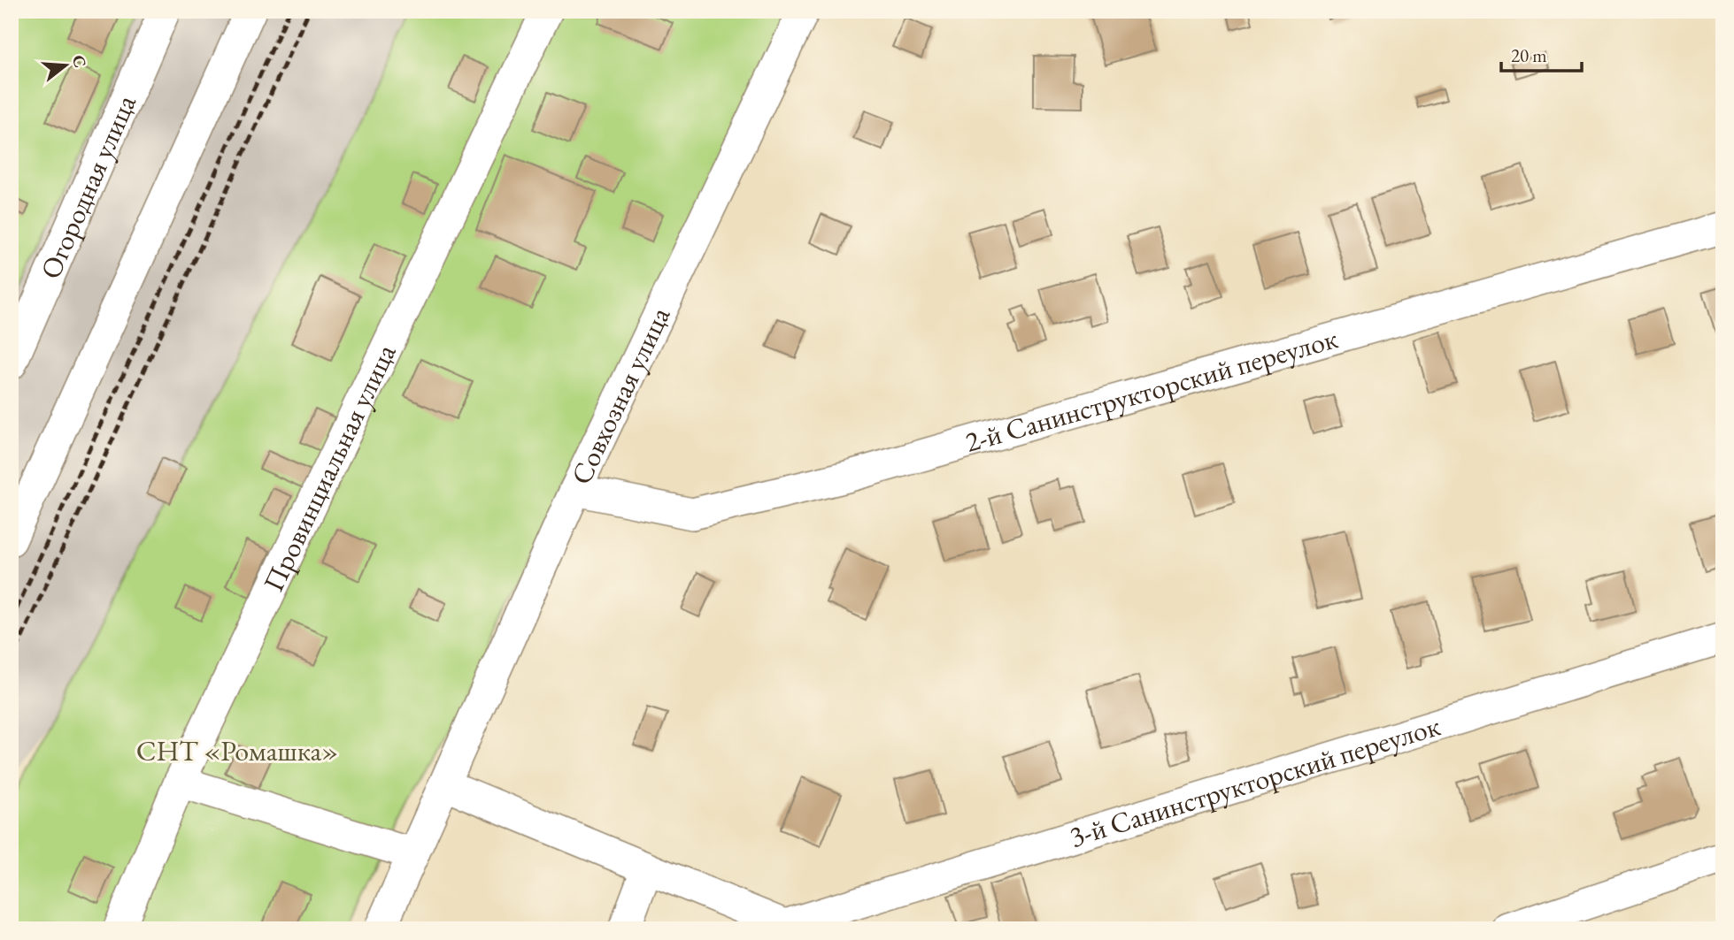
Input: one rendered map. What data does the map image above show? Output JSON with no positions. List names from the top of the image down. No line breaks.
{"streets":{"street":["Огородная улица","2-й Санинструкторский переулок","Совхозная улица","Провинциальная улица","3-й Санинструкторский переулок"]},"crossings":[["2-й Санинструкторский переулок","Совхозная улица"]],"parks":["СНТ «Ромашка»"],"scale_bar":"20 m","north":"right"}
